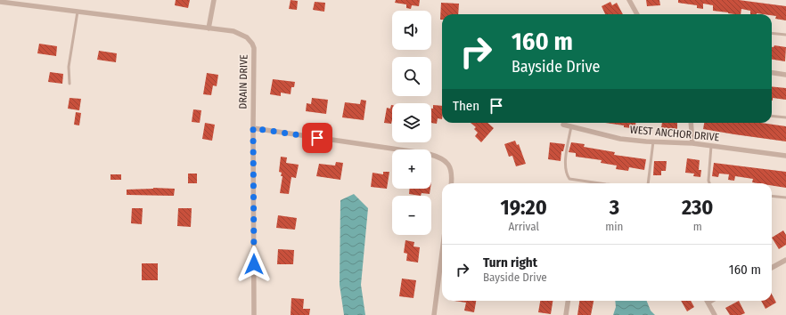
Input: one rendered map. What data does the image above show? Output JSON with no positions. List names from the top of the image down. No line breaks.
{"streets":{"street":["DRAIN DRIVE","WEST ANCHOR DRIVE"]},"page":{"map_buttons":["+","−"],"turn":["160 m","Bayside Drive"],"then":"Then","eta":["19:20","Arrival","3","min","230","m"],"list":[{"name":"Turn right","note":"Bayside Drive","value":"160 m"}]}}
